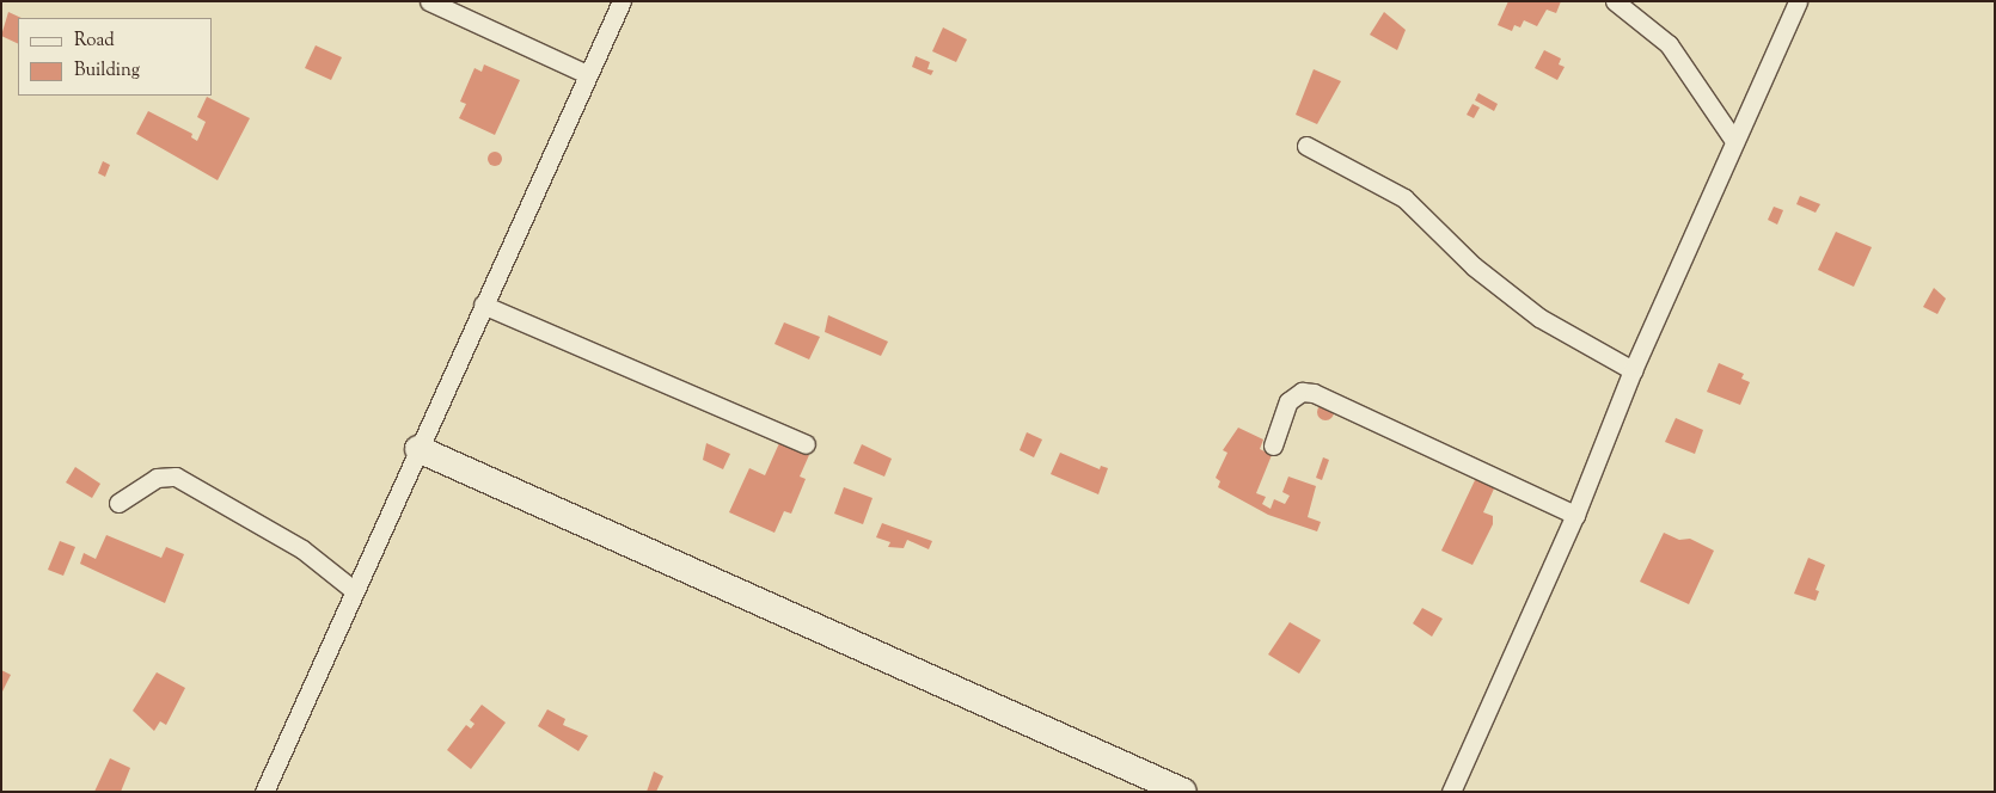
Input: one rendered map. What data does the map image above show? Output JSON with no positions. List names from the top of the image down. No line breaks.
{"legend":["Road","Building"]}
